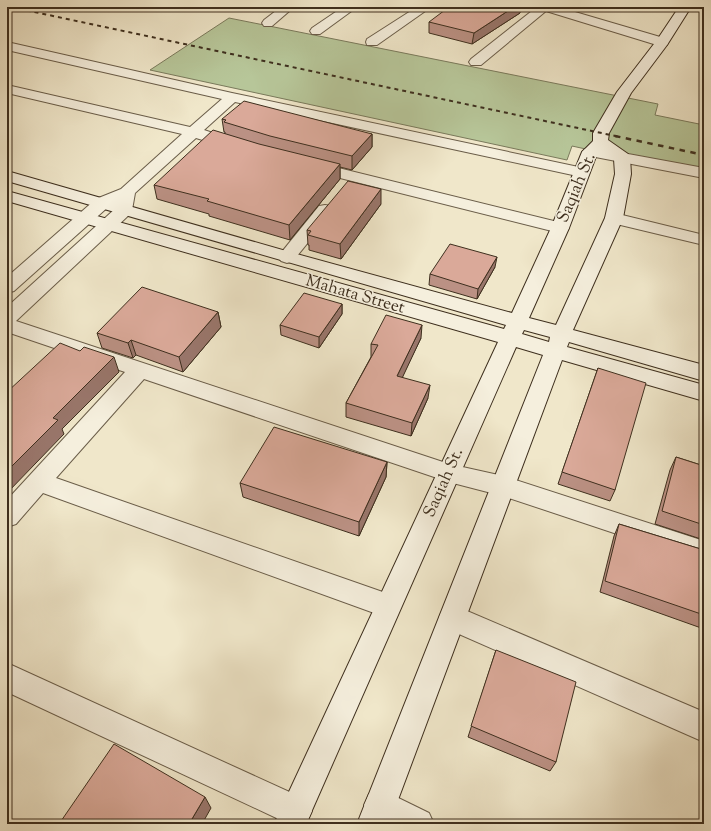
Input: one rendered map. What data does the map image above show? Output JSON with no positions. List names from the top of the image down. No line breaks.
{"streets":{"street":["Saqiah St.","Mahata Street"]},"crossings":[["Saqiah St.","Mahata Street"]]}
